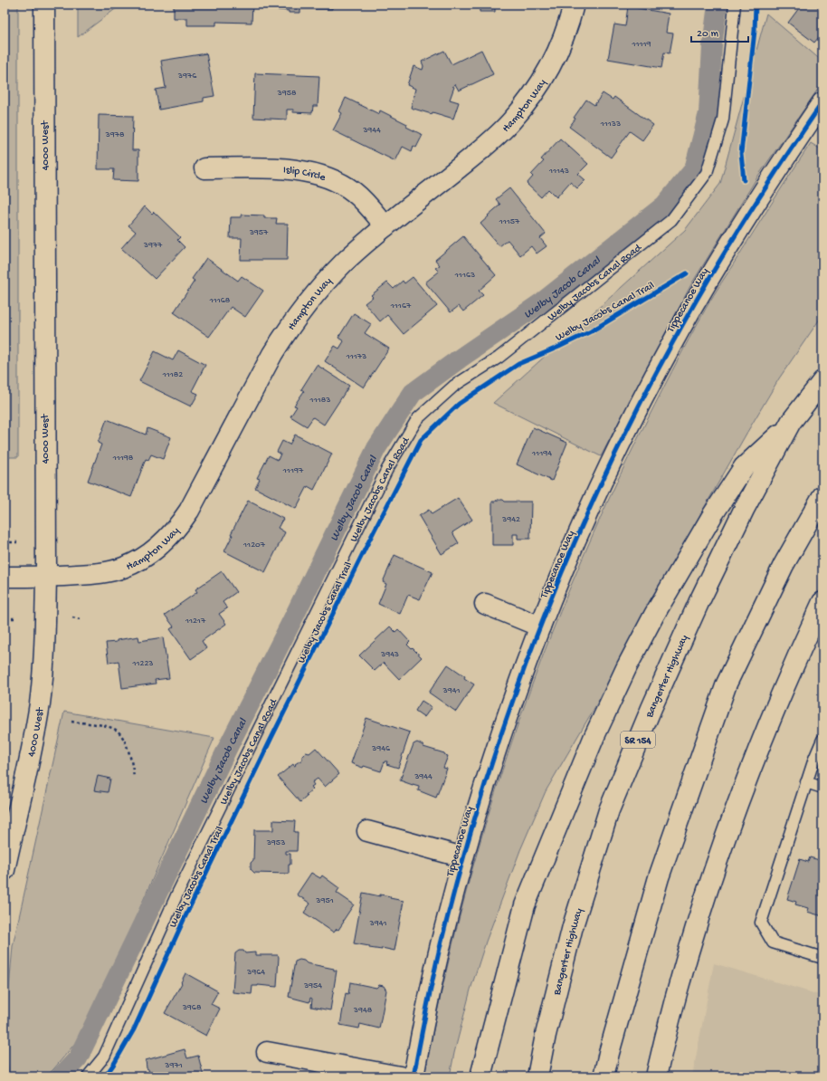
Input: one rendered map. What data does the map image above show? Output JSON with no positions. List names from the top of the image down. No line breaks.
{"streets":{"main road":["Hampton Way","4000 West","Islip Circle","Tippecanoe Way","Bangerter Highway","SR 154"],"lane":["Welby Jacobs Canal Road"],"cycle path":["Welby Jacobs Canal Trail"]},"crossings":[["Hampton Way","4000 West"],["Hampton Way","Islip Circle"]],"water":["Welby Jacob Canal"],"house_numbers":["11119","3976","3958","11133","3944","3978","11143","11157","3957","3977","11163","11168","11167","11173","11182","11183","11194","11198","11197","3942","11207","11217","3943","11223","3941","3946","3944","3953","3951","3941","3964","3954","3968","3948","3971"],"scale_bar":"20 m"}
